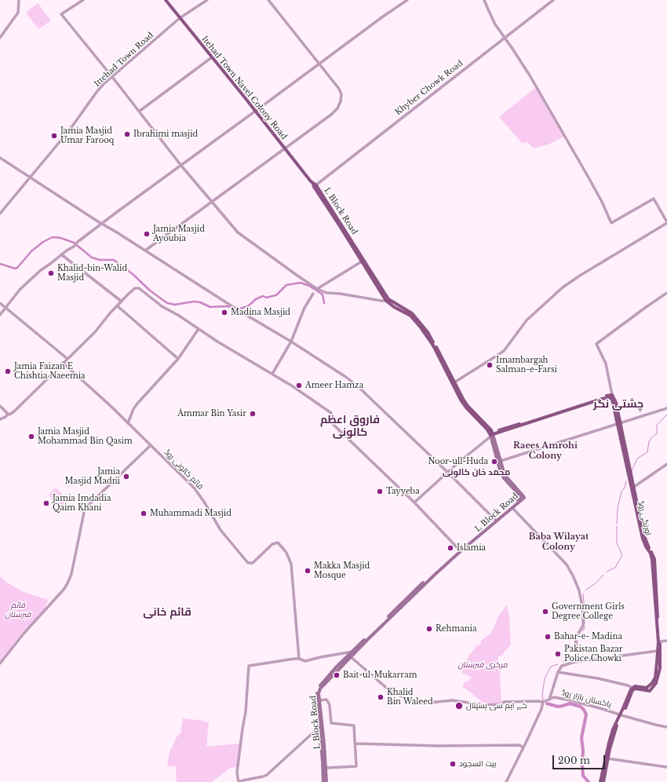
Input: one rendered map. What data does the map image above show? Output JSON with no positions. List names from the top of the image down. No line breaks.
{"streets":{"main road":["Itehad Town Navel Colony Road","L Block Road","اورنگی روڈ"],"street":["Ittehad Town Road","Khyber Chowk Road","قائم کالونی روڈ","پاکستان بازار روڈ"]},"crossings":[["Ittehad Town Road","Itehad Town Navel Colony Road"],["Itehad Town Navel Colony Road","Khyber Chowk Road"],["Itehad Town Navel Colony Road","L Block Road"],["Khyber Chowk Road","L Block Road"],["L Block Road","اورنگی روڈ"]],"districts":["چشتی نگر","فاروق اعظم کالونی","Raees Amrohi Colony","محمد خان کالونی","Baba Wilayat Colony","قائم خانى"],"parks":["قائم قبرستان","مرکزی قبرستان"],"places":["Ibrahimi masjid","Jamia Masjid Umar Farooq","Jamia Masjid Ayoubia","Khalid-bin-Walid Masjid","Madina Masjid","Imambargah Salman-e-Farsi","Jamia Faizan E Chishtia Naeemia","Ameer Hamza","Àmmar Bin Yasir","Jamia Masjid Mohammad Bin Qasim","Noor-ull-Huda","Jamia Masjid Madni","Tayyeba","Jamia Imdadia Qaim Khani","Muhammadi Masjid","Islamia","Makka Masjid Mosque","Government Girls Degree College","Rehmania","Bahar-e- Madina","Pakistan Bazar Police Chowki","Bait-ul-Mukarram","Khalid Bin Waleed","کے ایم سی ہسپتال","بیت السجود"],"scale_bar":"200 m"}
